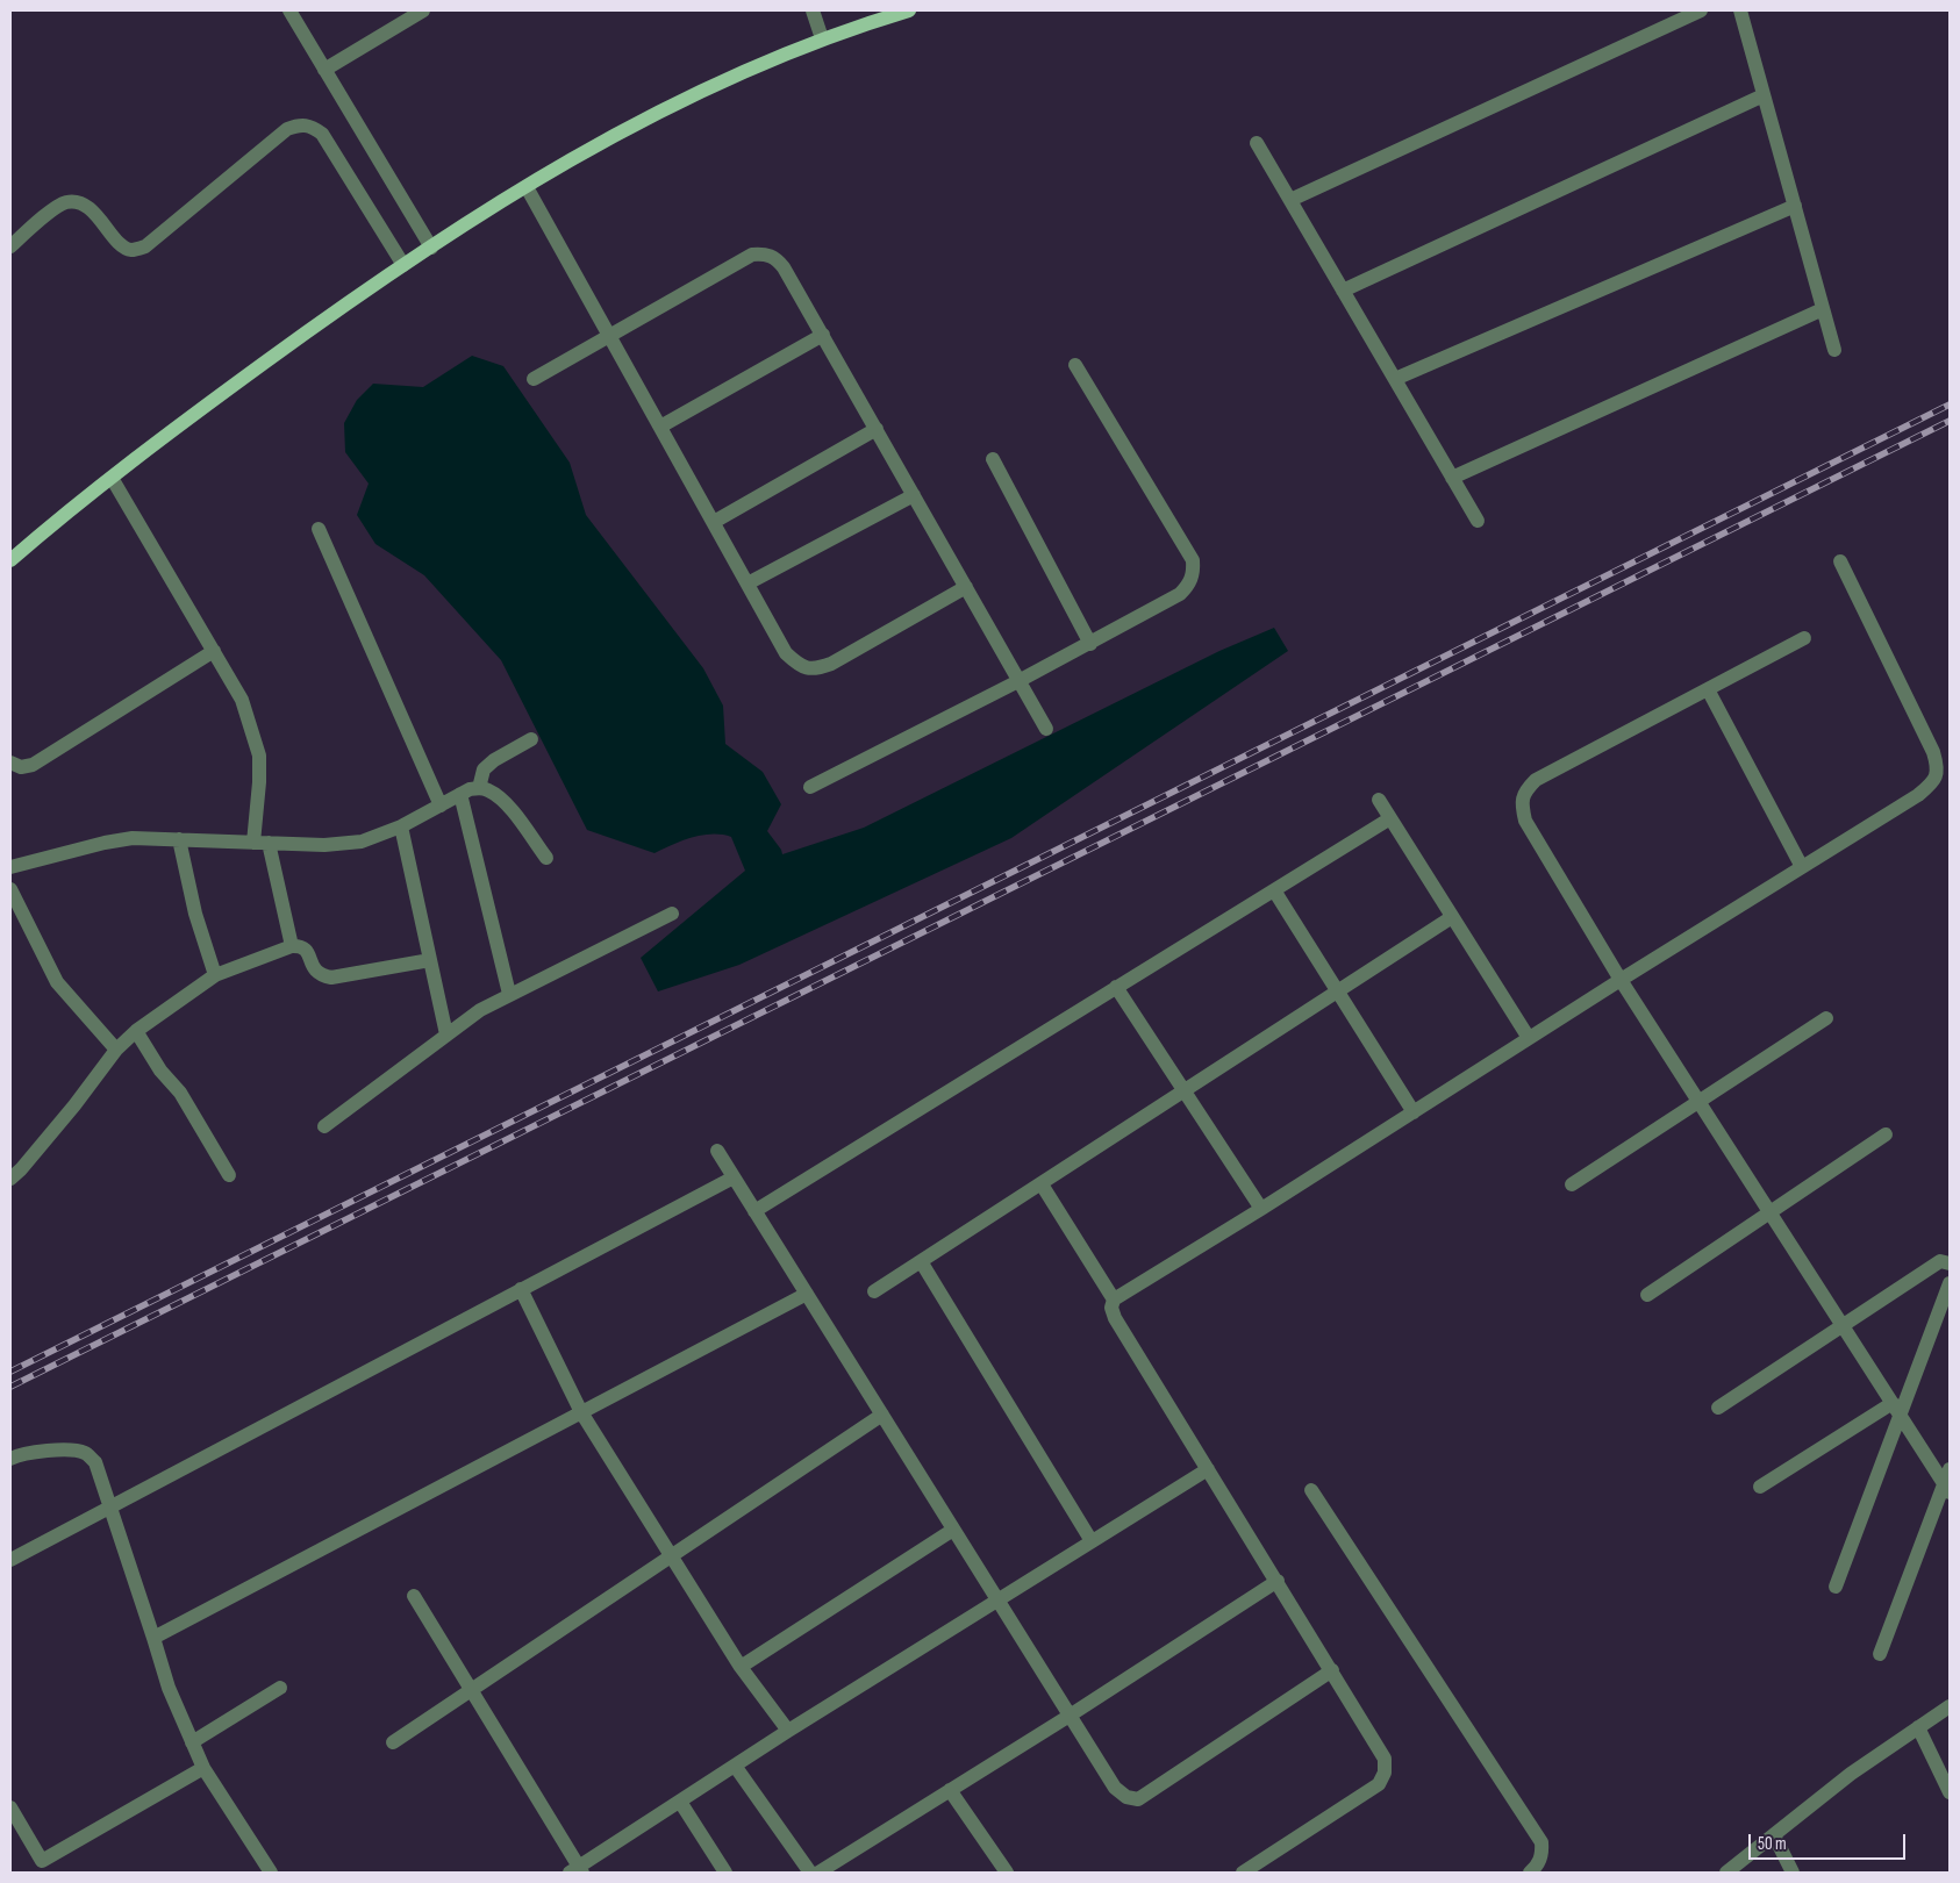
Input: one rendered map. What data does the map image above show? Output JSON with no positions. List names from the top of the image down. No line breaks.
{"scale_bar":"50 m"}
